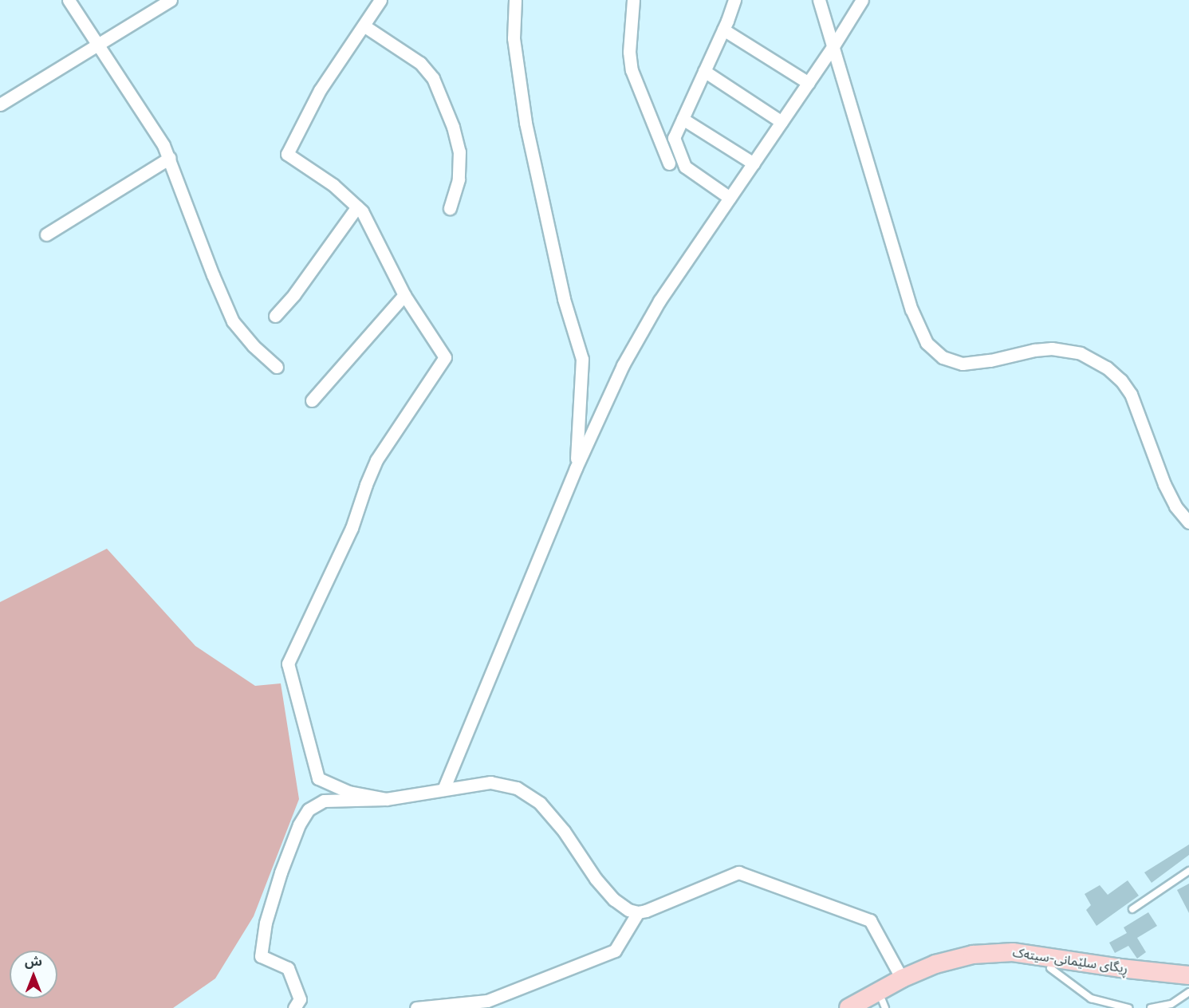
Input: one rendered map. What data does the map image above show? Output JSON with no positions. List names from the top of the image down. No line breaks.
{"streets":{"main road":["ڕیگای سلێمانی-سیتەک"]},"north":"top"}
